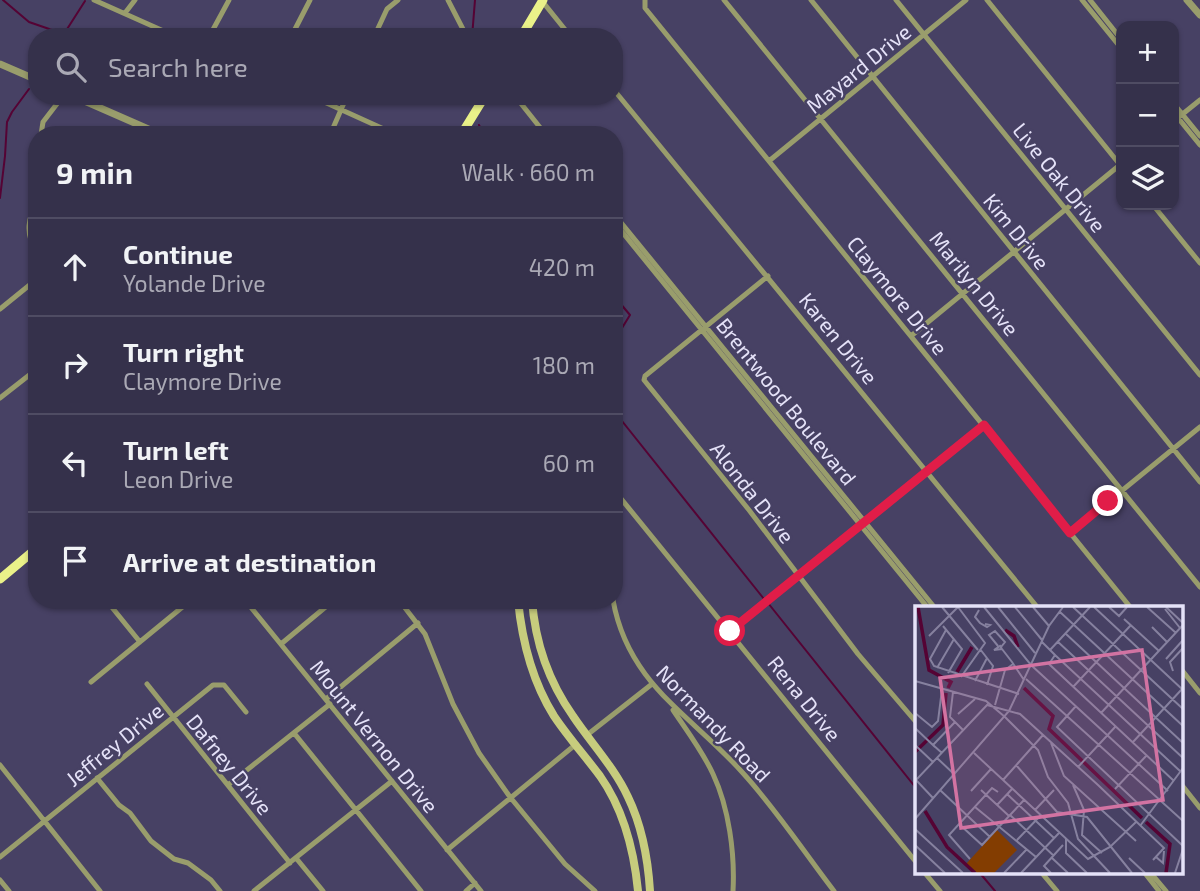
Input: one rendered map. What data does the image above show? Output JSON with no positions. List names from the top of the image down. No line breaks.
{"streets":{"street":["Mayard Drive","Live Oak Drive","Kim Drive","Marilyn Drive","Claymore Drive","Karen Drive","Brentwood Boulevard","Alonda Drive","Rena Drive","Normandy Road","Mount Vernon Drive","Jeffrey Drive","Dafney Drive"]},"crossings":[["Mayard Drive","Live Oak Drive"],["Mayard Drive","Kim Drive"],["Mayard Drive","Marilyn Drive"],["Mayard Drive","Claymore Drive"],["Brentwood Boulevard","Alonda Drive"],["Jeffrey Drive","Dafney Drive"]],"page":{"map_buttons":["+","−"],"search":"Search here","heading":["9 min","Walk · 660 m"],"list":[["Continue","Yolande Drive","420 m"],["Turn right","Claymore Drive","180 m"],["Turn left","Leon Drive","60 m"],"Arrive at destination"]}}
